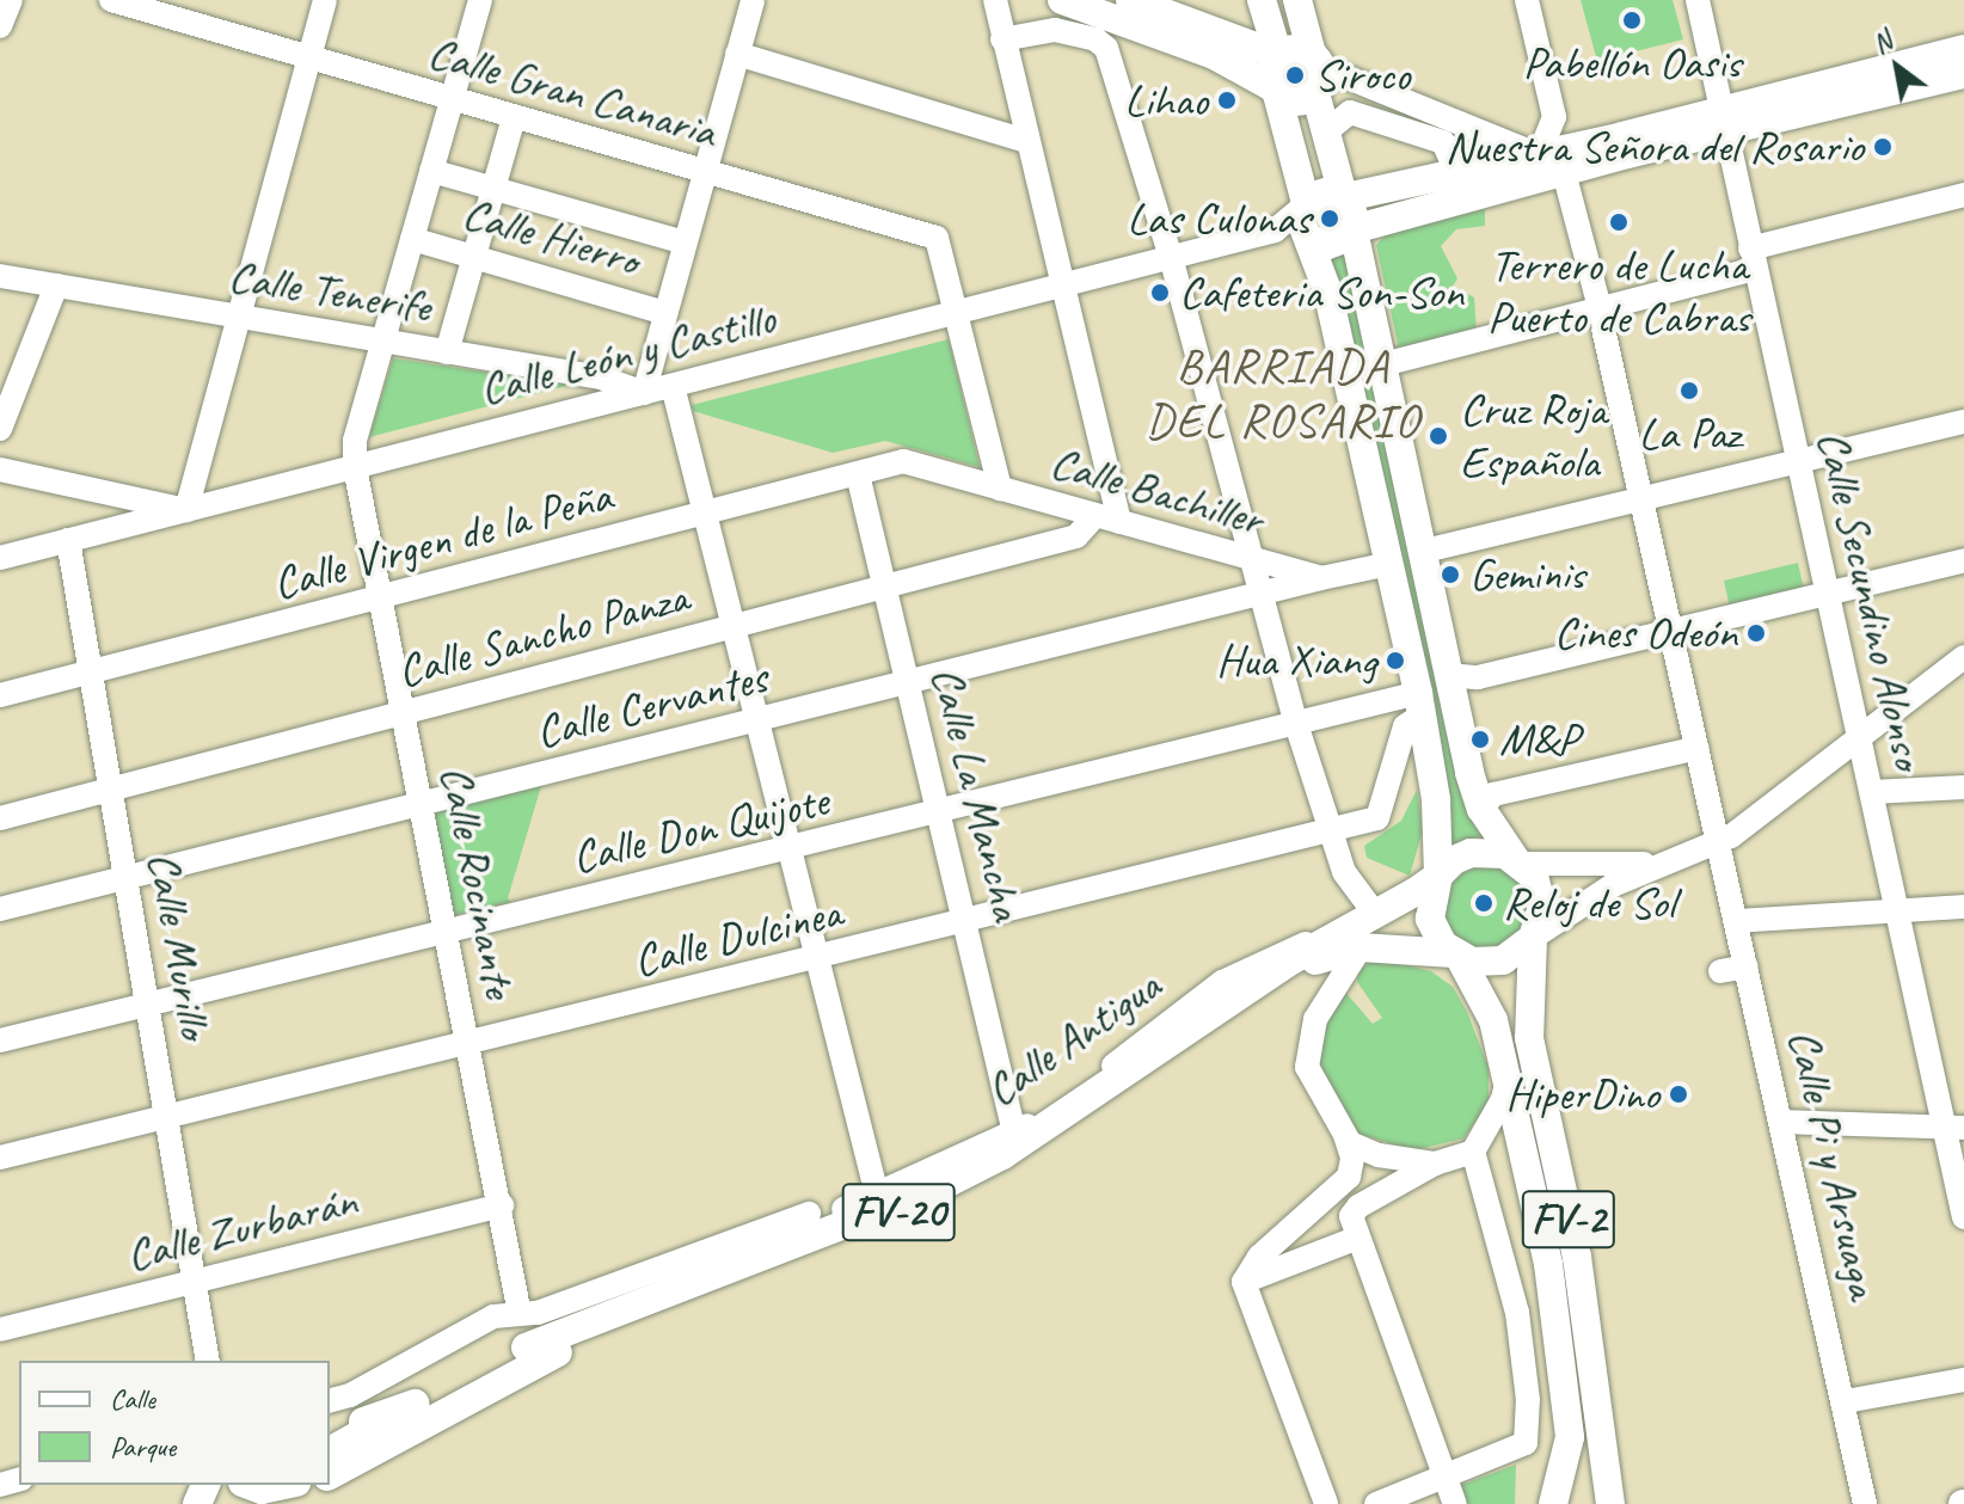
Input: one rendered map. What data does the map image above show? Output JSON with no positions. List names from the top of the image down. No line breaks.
{"streets":{"main road":["FV-20","FV-2"],"street":["Calle Gran Canaria","Calle Hierro","Calle Tenerife","Calle León y Castillo","Calle Bachiller","Calle Virgen de la Peña","Calle Secundino Alonso","Calle Sancho Panza","Calle Cervantes","Calle La Mancha","Calle Don Quijote","Calle Rocinante","Calle Dulcinea","Calle Murillo","Calle Antigua","Calle Pi y Arsuaga","Calle Zurbarán"]},"crossings":[["Calle Gran Canaria","Calle León y Castillo"],["Calle Gran Canaria","Calle Rocinante"],["Calle Hierro","Calle Rocinante"],["Calle Tenerife","Calle León y Castillo"],["Calle Tenerife","Calle Rocinante"],["Calle León y Castillo","Calle Rocinante"],["Calle León y Castillo","Calle Murillo"],["Calle Bachiller","Calle Virgen de la Peña"],["Calle Bachiller","Calle Sancho Panza"],["Calle Bachiller","Calle Cervantes"],["Calle Virgen de la Peña","Calle La Mancha"],["Calle Virgen de la Peña","Calle Rocinante"],["Calle Virgen de la Peña","Calle Murillo"],["Calle Sancho Panza","Calle La Mancha"],["Calle Sancho Panza","Calle Rocinante"],["Calle Sancho Panza","Calle Murillo"],["Calle Cervantes","Calle La Mancha"],["Calle Cervantes","Calle Rocinante"],["Calle Cervantes","Calle Murillo"],["Calle La Mancha","Calle Don Quijote"],["Calle La Mancha","Calle Dulcinea"],["Calle La Mancha","Calle Antigua"],["Calle Don Quijote","Calle Rocinante"],["Calle Don Quijote","Calle Dulcinea"],["Calle Don Quijote","Calle Murillo"],["Calle Rocinante","Calle Dulcinea"],["Calle Rocinante","Calle Zurbarán"],["Calle Dulcinea","Calle Murillo"],["Calle Murillo","Calle Zurbarán"],["Calle Antigua","FV-20"],["Calle Antigua","FV-2"],["FV-20","FV-2"]],"districts":["BARRIADA DEL ROSARIO"],"places":["Pabellón Oasis","Siroco","Lihao","Nuestra Señora del Rosario","Las Culonas","Terrero de Lucha Puerto de Cabras","Cafeteria Son-Son","La Paz","Cruz Roja Española","Geminis","Cines Odeón","Hua Xiang","M&P","Reloj de Sol","HiperDino"],"legend":["Calle","Parque"],"north":"top left"}
